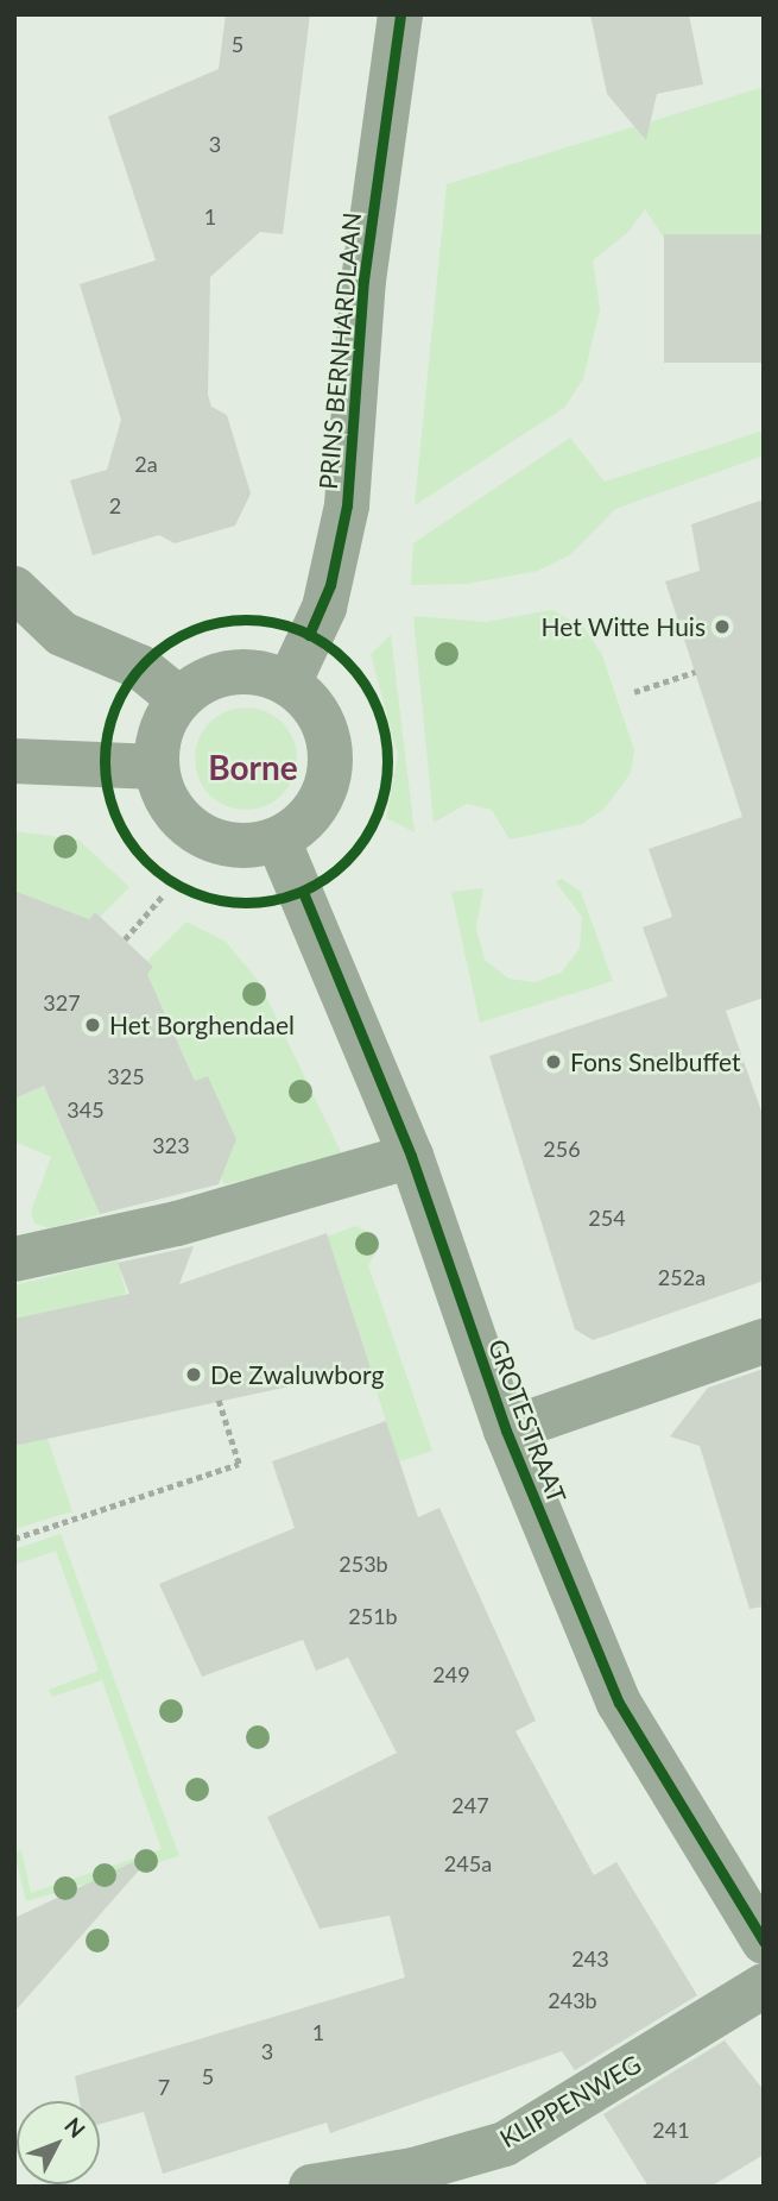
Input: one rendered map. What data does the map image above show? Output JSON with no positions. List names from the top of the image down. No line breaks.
{"streets":{"street":["PRINS BERNHARDLAAN","GROTESTRAAT","KLIPPENWEG"]},"crossings":[["PRINS BERNHARDLAAN","GROTESTRAAT"]],"districts":["Borne"],"places":["Het Witte Huis","Het Borghendael","Fons Snelbuffet","De Zwaluwborg"],"house_numbers":["5","3","1","2a","2","327","325","345","323","256","254","252a","253b","251b","249","247","245a","243","243b","1","3","5","7","241"],"north":"top right"}
